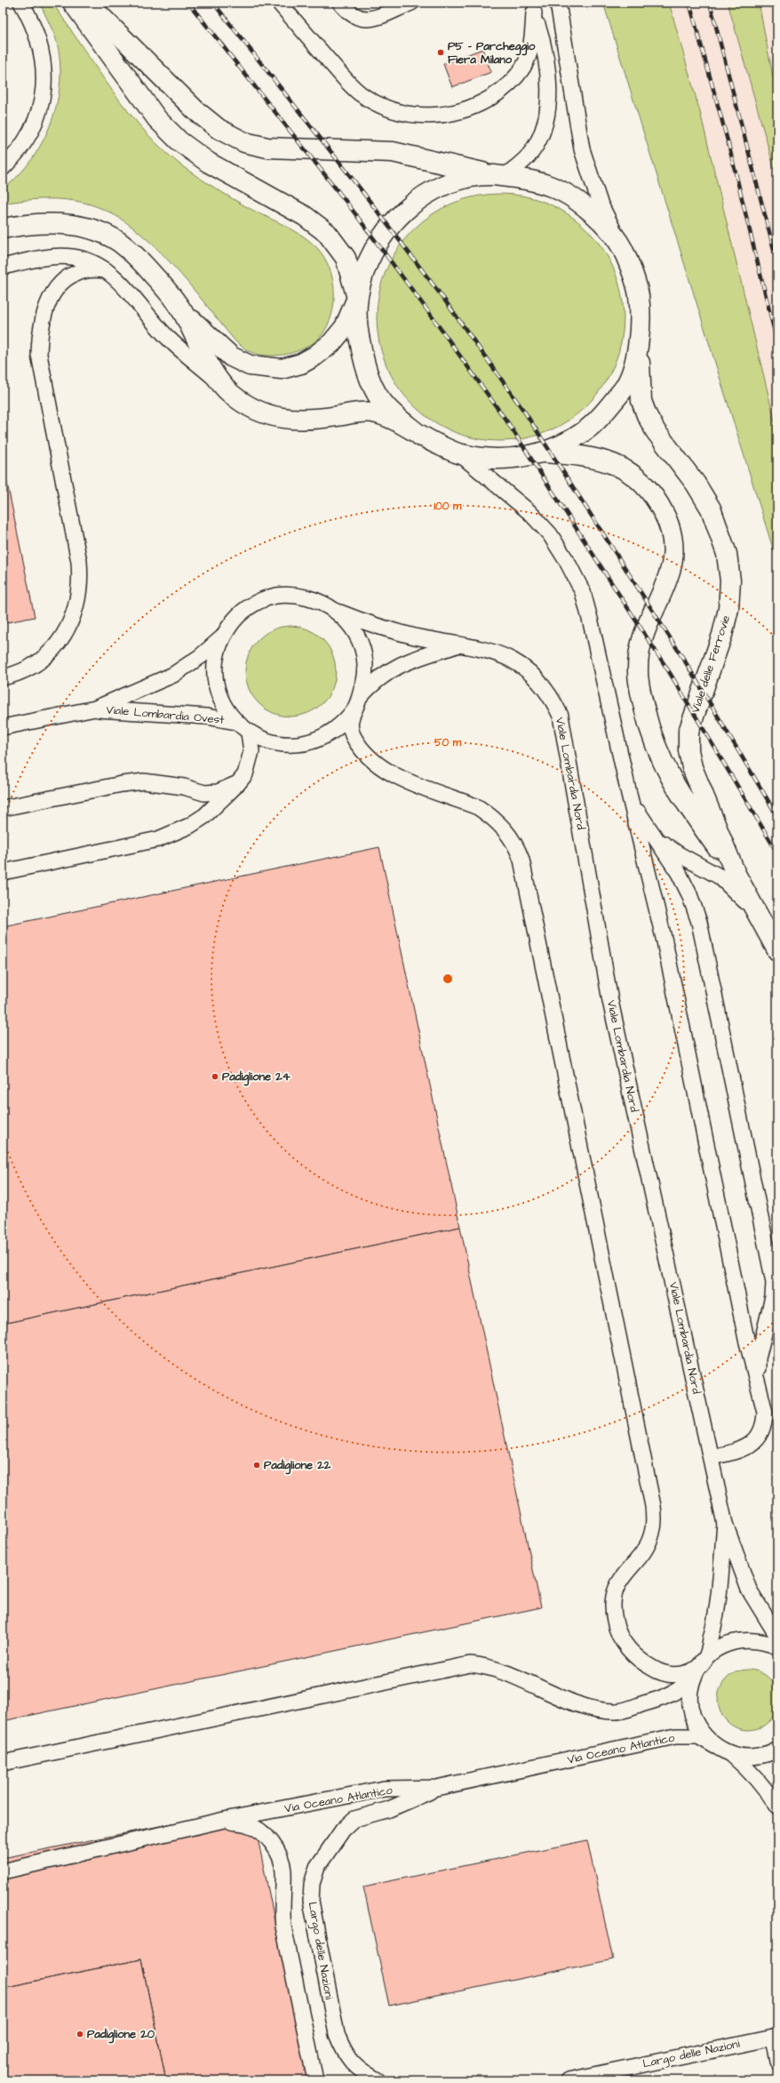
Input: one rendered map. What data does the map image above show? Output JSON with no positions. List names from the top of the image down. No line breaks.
{"streets":{"street":["Viale delle Ferrovie"],"lane":["Viale Lombardia Ovest","Viale Lombardia Nord","Via Oceano Atlantico","Largo delle Nazioni"]},"crossings":[["Via Oceano Atlantico","Largo delle Nazioni"]],"places":["P5 - Parcheggio Fiera Milano","Padiglione 24","Padiglione 22","Padiglione 20"],"rings":["100 m","50 m"]}
